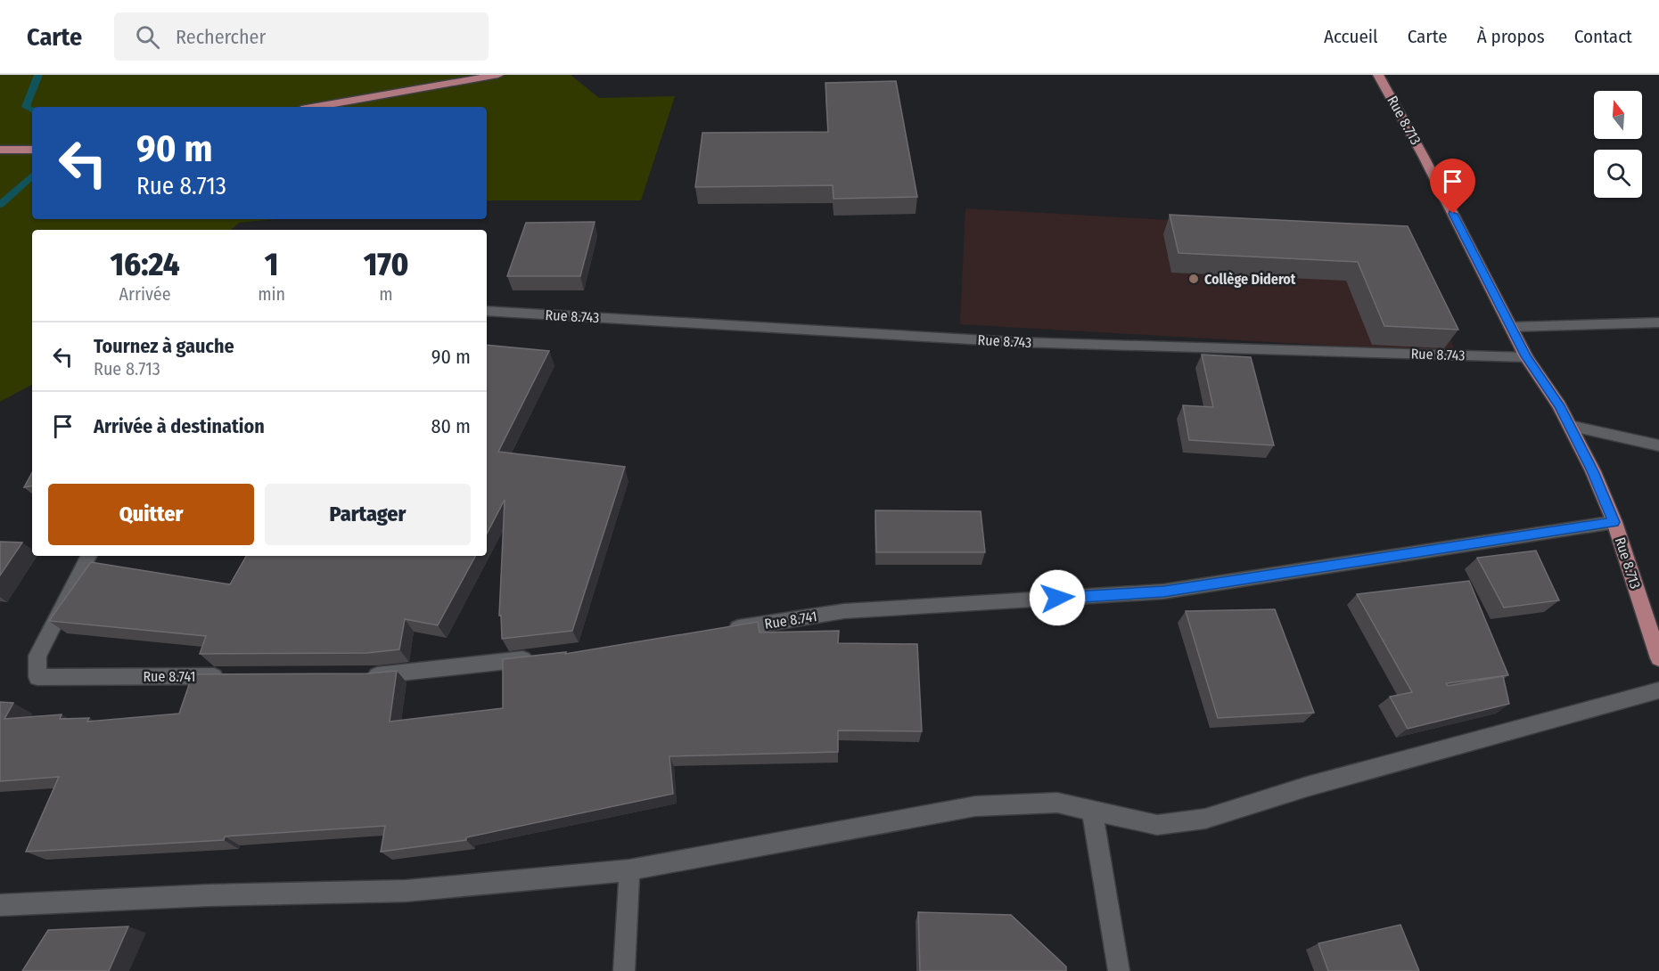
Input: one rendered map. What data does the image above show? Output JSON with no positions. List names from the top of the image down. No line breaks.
{"streets":{"main road":["Rue 8.713"],"street":["Rue 8.743","Rue 8.741"]},"crossings":[["Rue 8.713","Rue 8.743"],["Rue 8.713","Rue 8.741"]],"places":["Collège Diderot"],"north":"top","page":{"header":"Carte","search":"Rechercher","nav":["Accueil","Carte","À propos","Contact"],"turn":["90 m","Rue 8.713"],"eta":["16:24","Arrivée","1","min","170","m"],"list":[{"name":"Tournez à gauche","note":"Rue 8.713","value":"90 m"},{"name":"Arrivée à destination","value":"80 m"}],"buttons":["Quitter","Partager"]}}
